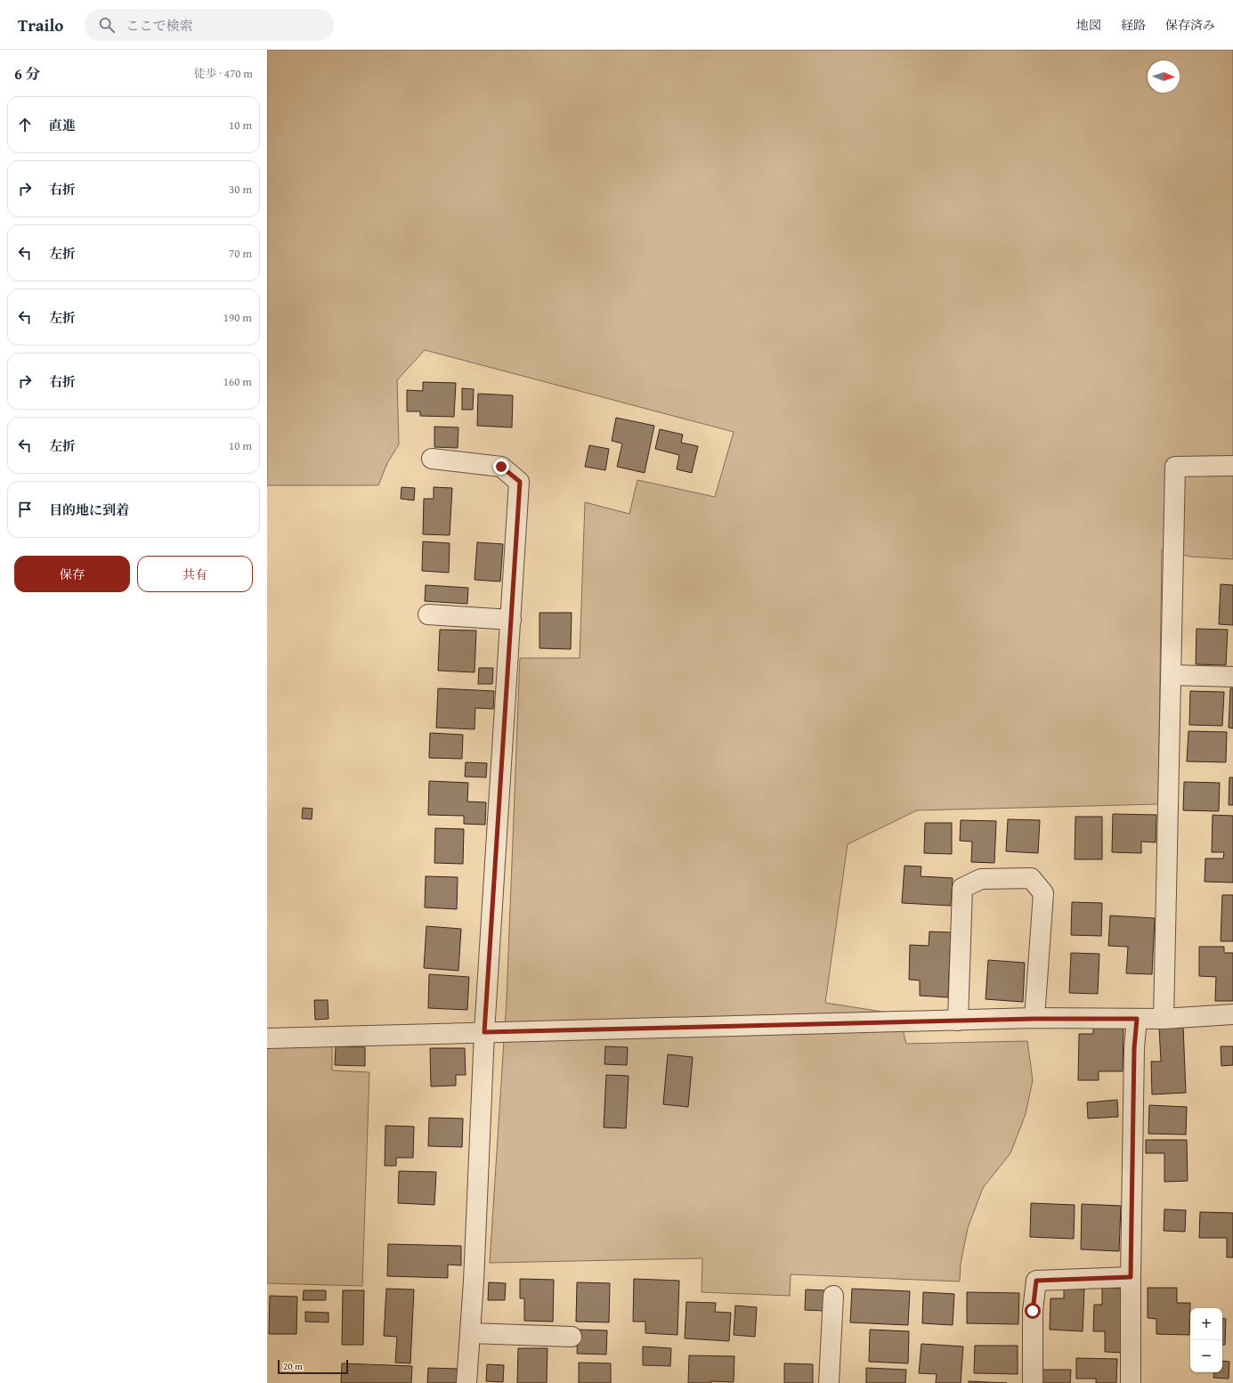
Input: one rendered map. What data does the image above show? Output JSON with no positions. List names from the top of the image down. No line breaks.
{"scale_bar":"20 m","north":"right","page":{"header":"Trailo","search":"ここで検索","nav":["地図","経路","保存済み"],"heading":["6 分","徒歩 · 470 m"],"list":[["直進","10 m"],["右折","30 m"],["左折","70 m"],["左折","190 m"],["右折","160 m"],["左折","10 m"],"目的地に到着"],"buttons":["保存","共有"],"map_buttons":["+","−"],"scale":"20 m"}}
